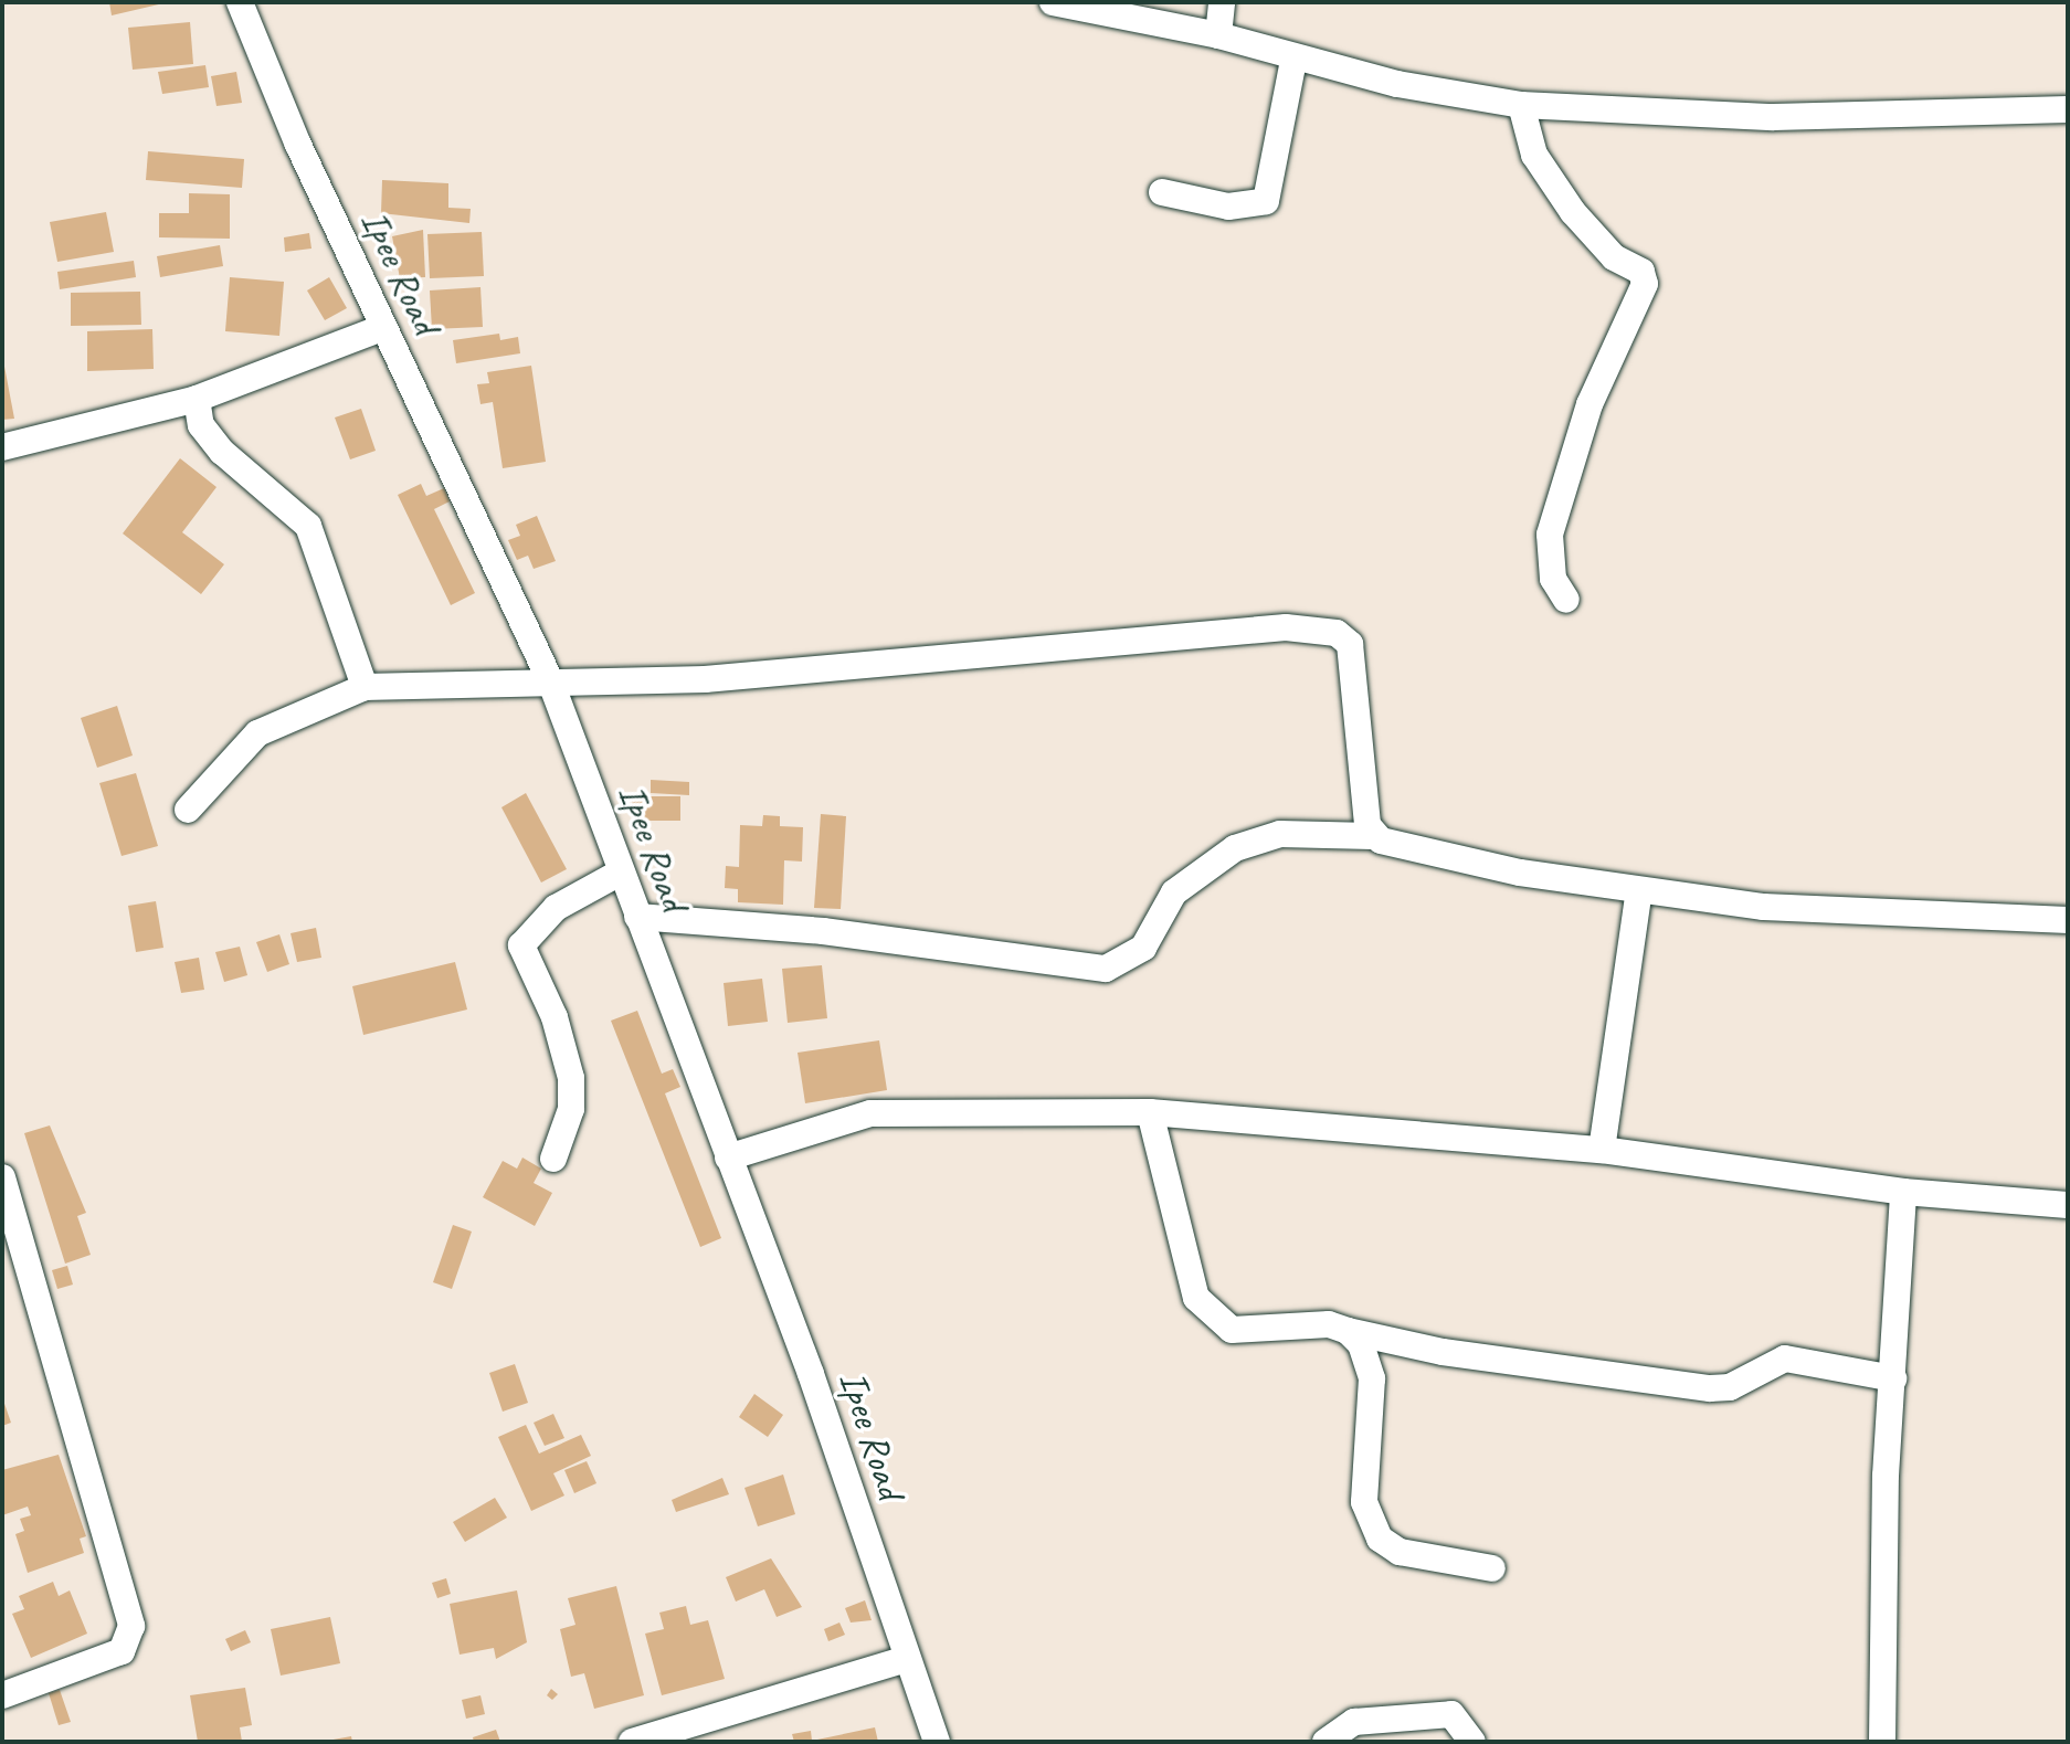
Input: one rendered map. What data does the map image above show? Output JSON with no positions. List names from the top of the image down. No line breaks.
{"streets":{"street":["Ipee Road"]}}
